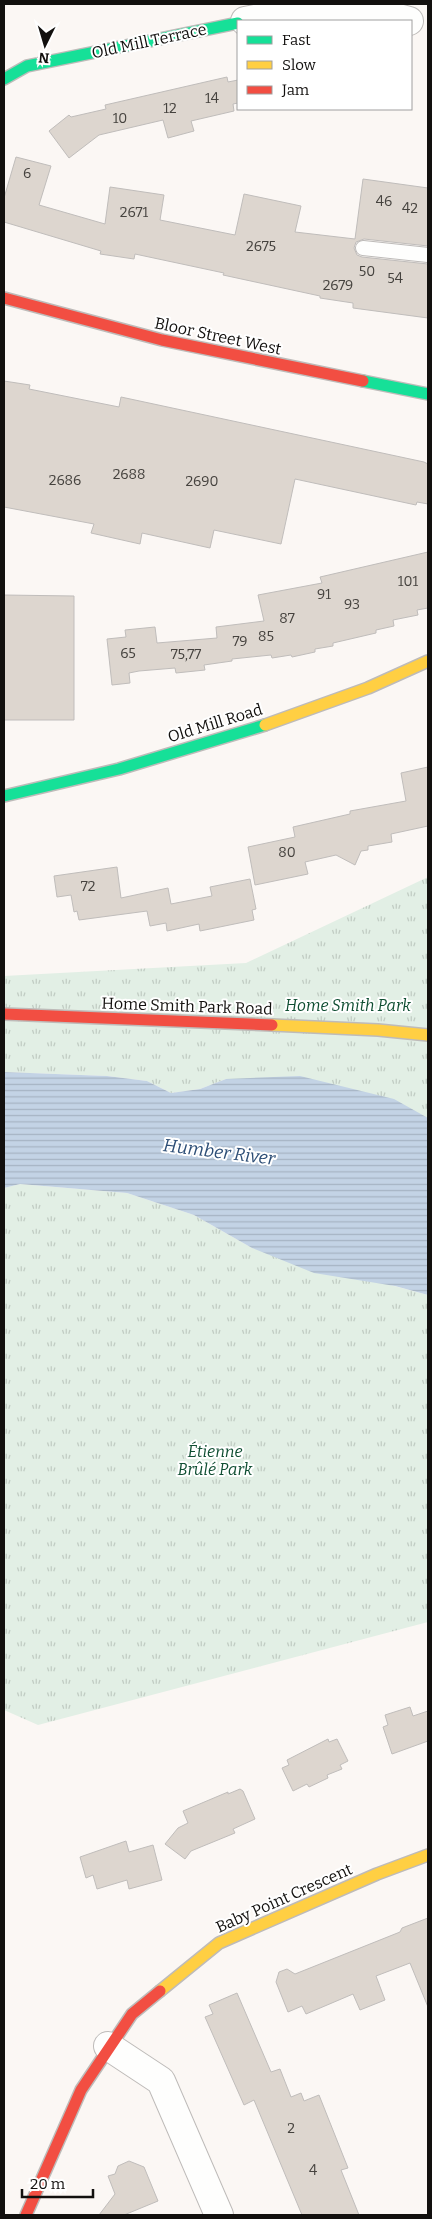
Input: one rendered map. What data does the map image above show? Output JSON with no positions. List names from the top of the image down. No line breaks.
{"streets":{"street":["Old Mill Terrace","Bloor Street West","Old Mill Road","Home Smith Park Road","Baby Point Crescent"]},"water":["Humber River"],"parks":["Home Smith Park","Étienne Brûlé Park"],"house_numbers":["14","12","10","6","46","42","2671","2675","50","54","2679","2688","2686","2690","101","91","93","87","85","79","65","75,77","80","72","2","4"],"legend":["Fast","Slow","Jam"],"scale_bar":"20 m","north":"bottom"}
